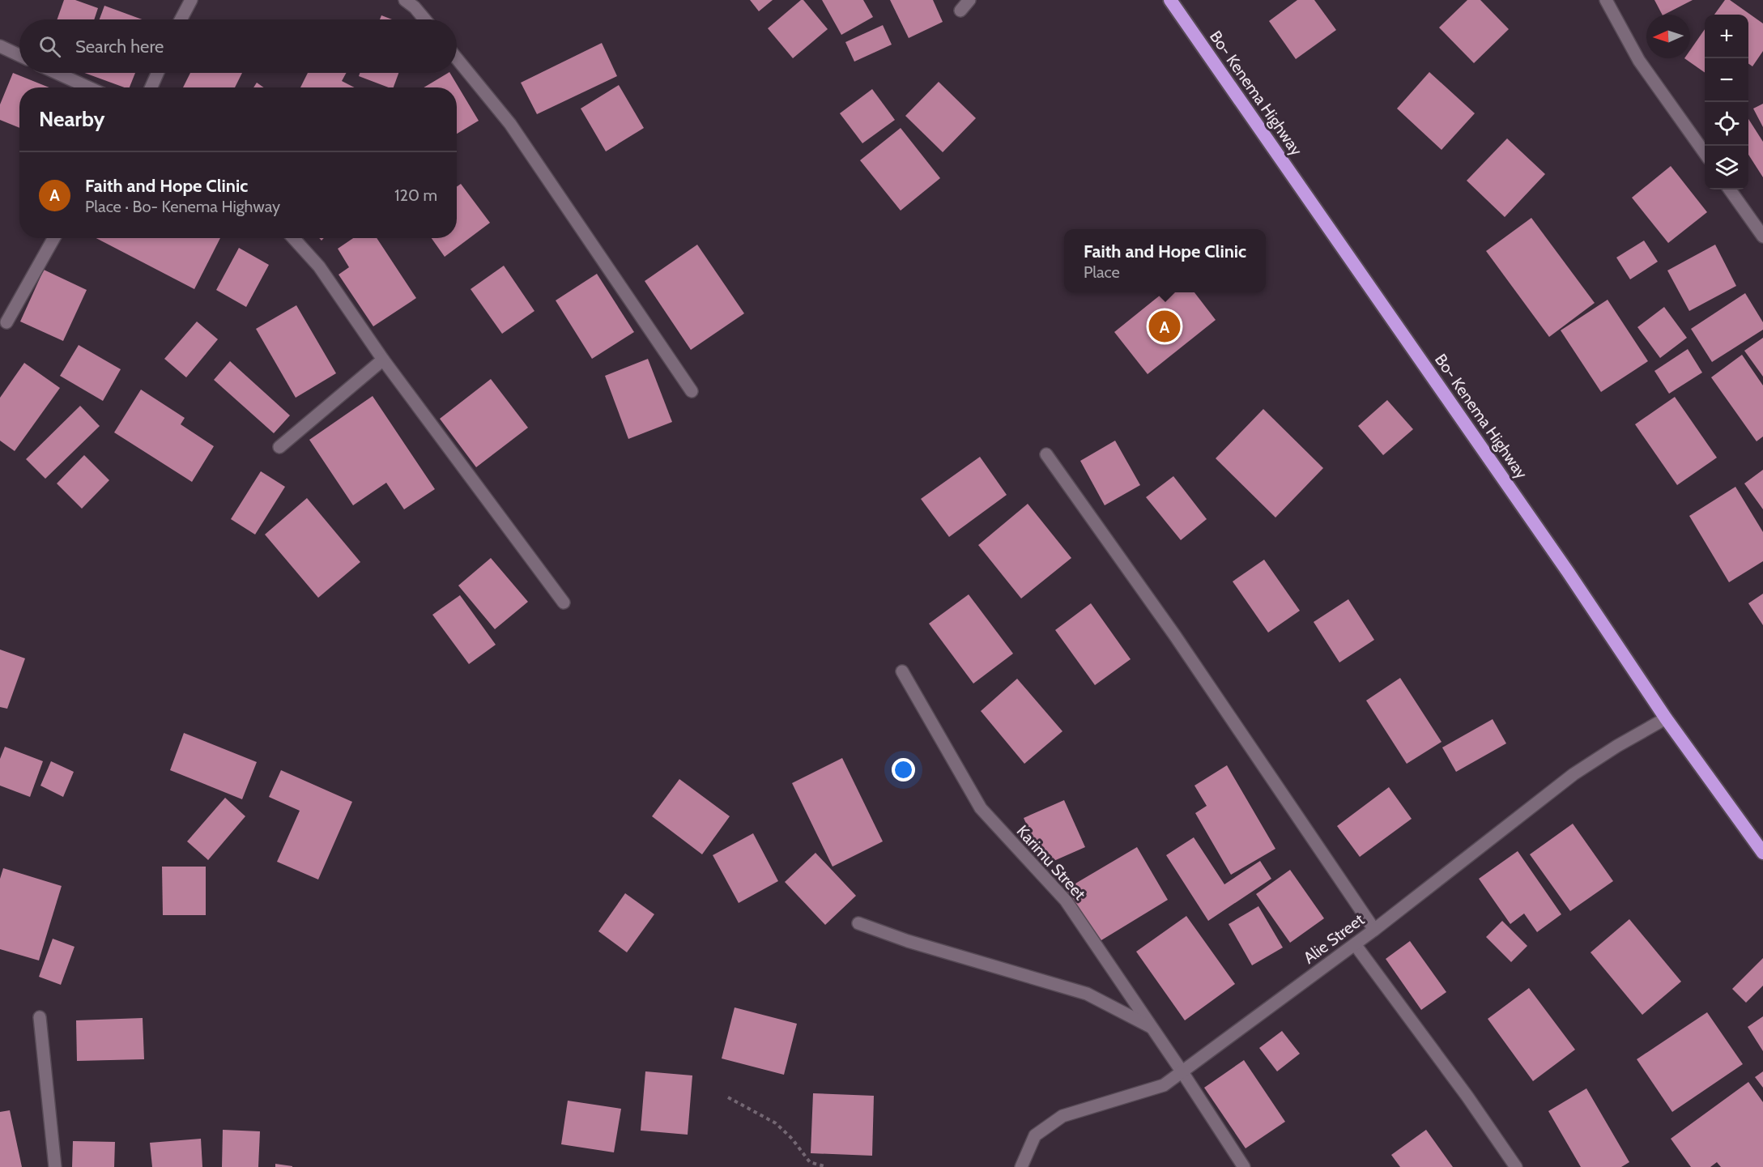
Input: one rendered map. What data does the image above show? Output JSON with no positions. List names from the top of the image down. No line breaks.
{"streets":{"highway":["Bo- Kenema Highway"],"street":["Karimu Street","Alie Street"]},"crossings":[["Bo- Kenema Highway","Alie Street"],["Karimu Street","Alie Street"]],"north":"left","page":{"map_buttons":["+","−"],"search":"Search here","heading":"Nearby","list":[{"mark":"A","name":"Faith and Hope Clinic","note":"Place · Bo- Kenema Highway","value":"120 m"}],"popup":["Faith and Hope Clinic","Place"],"pins":"A"}}
